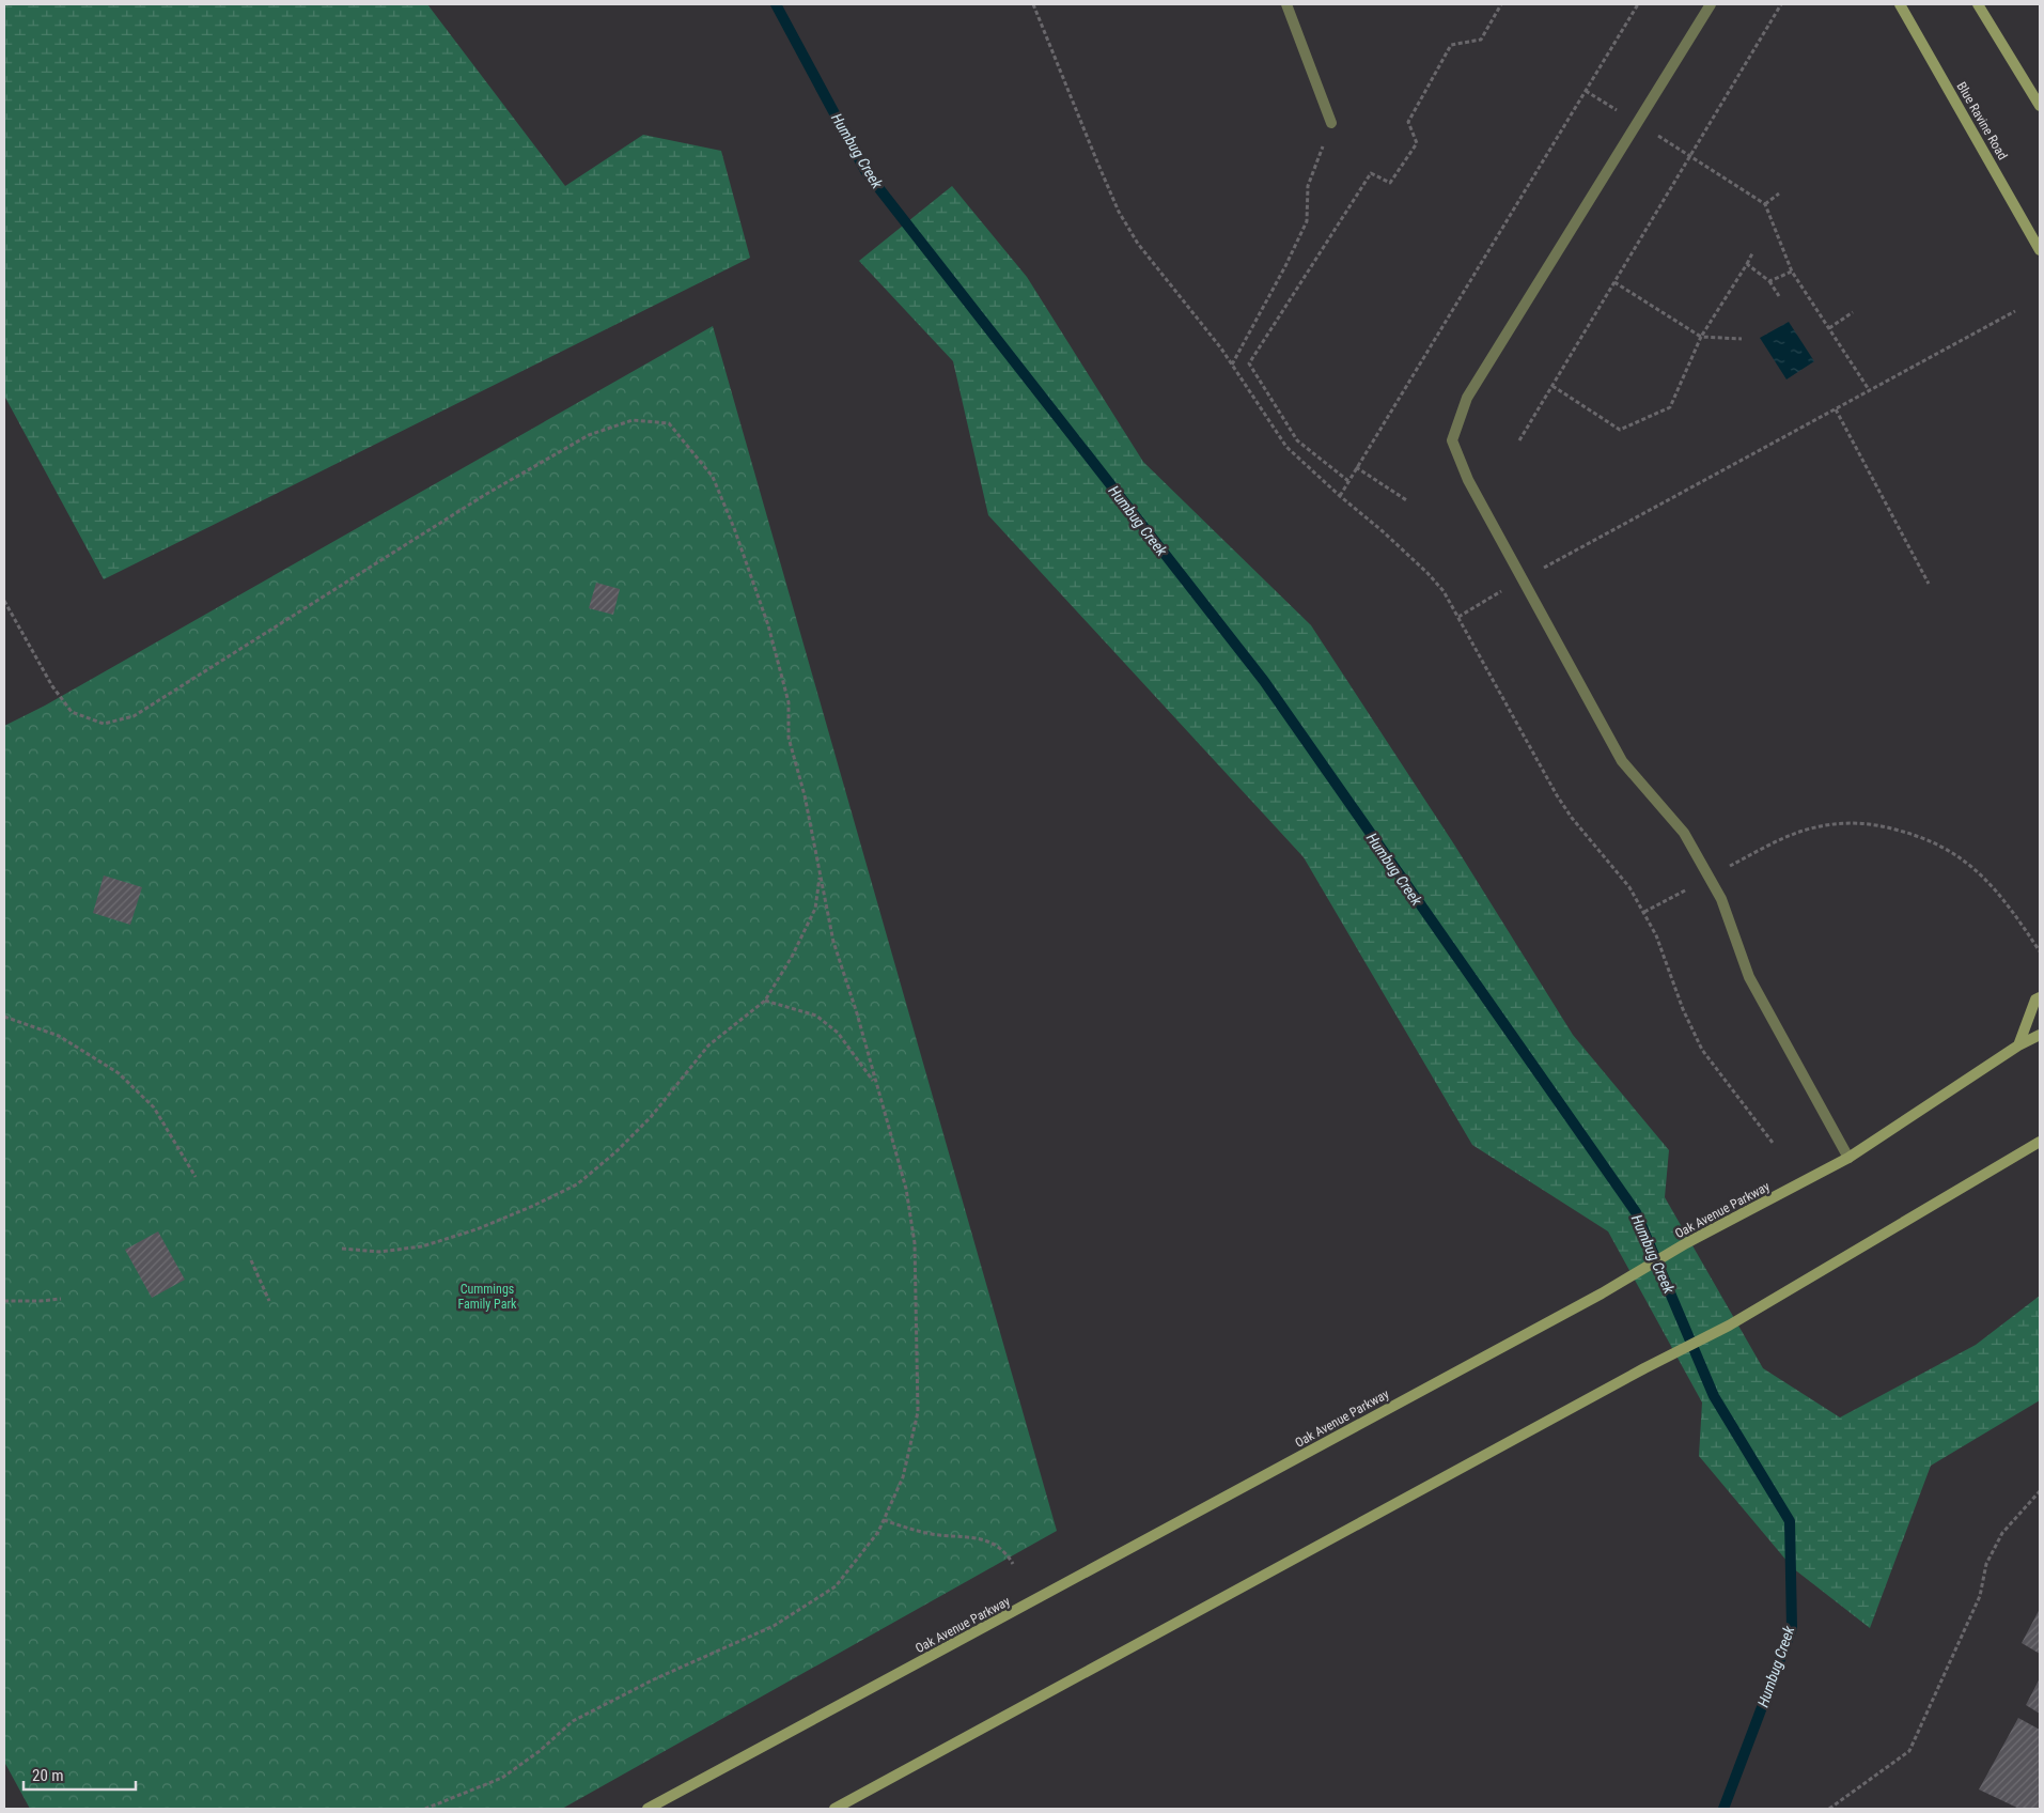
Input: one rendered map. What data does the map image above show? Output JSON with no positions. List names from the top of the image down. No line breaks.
{"streets":{"main road":["Blue Ravine Road","Oak Avenue Parkway"]},"water":["Humbug Creek"],"parks":["Cummings Family Park"],"scale_bar":"20 m"}
